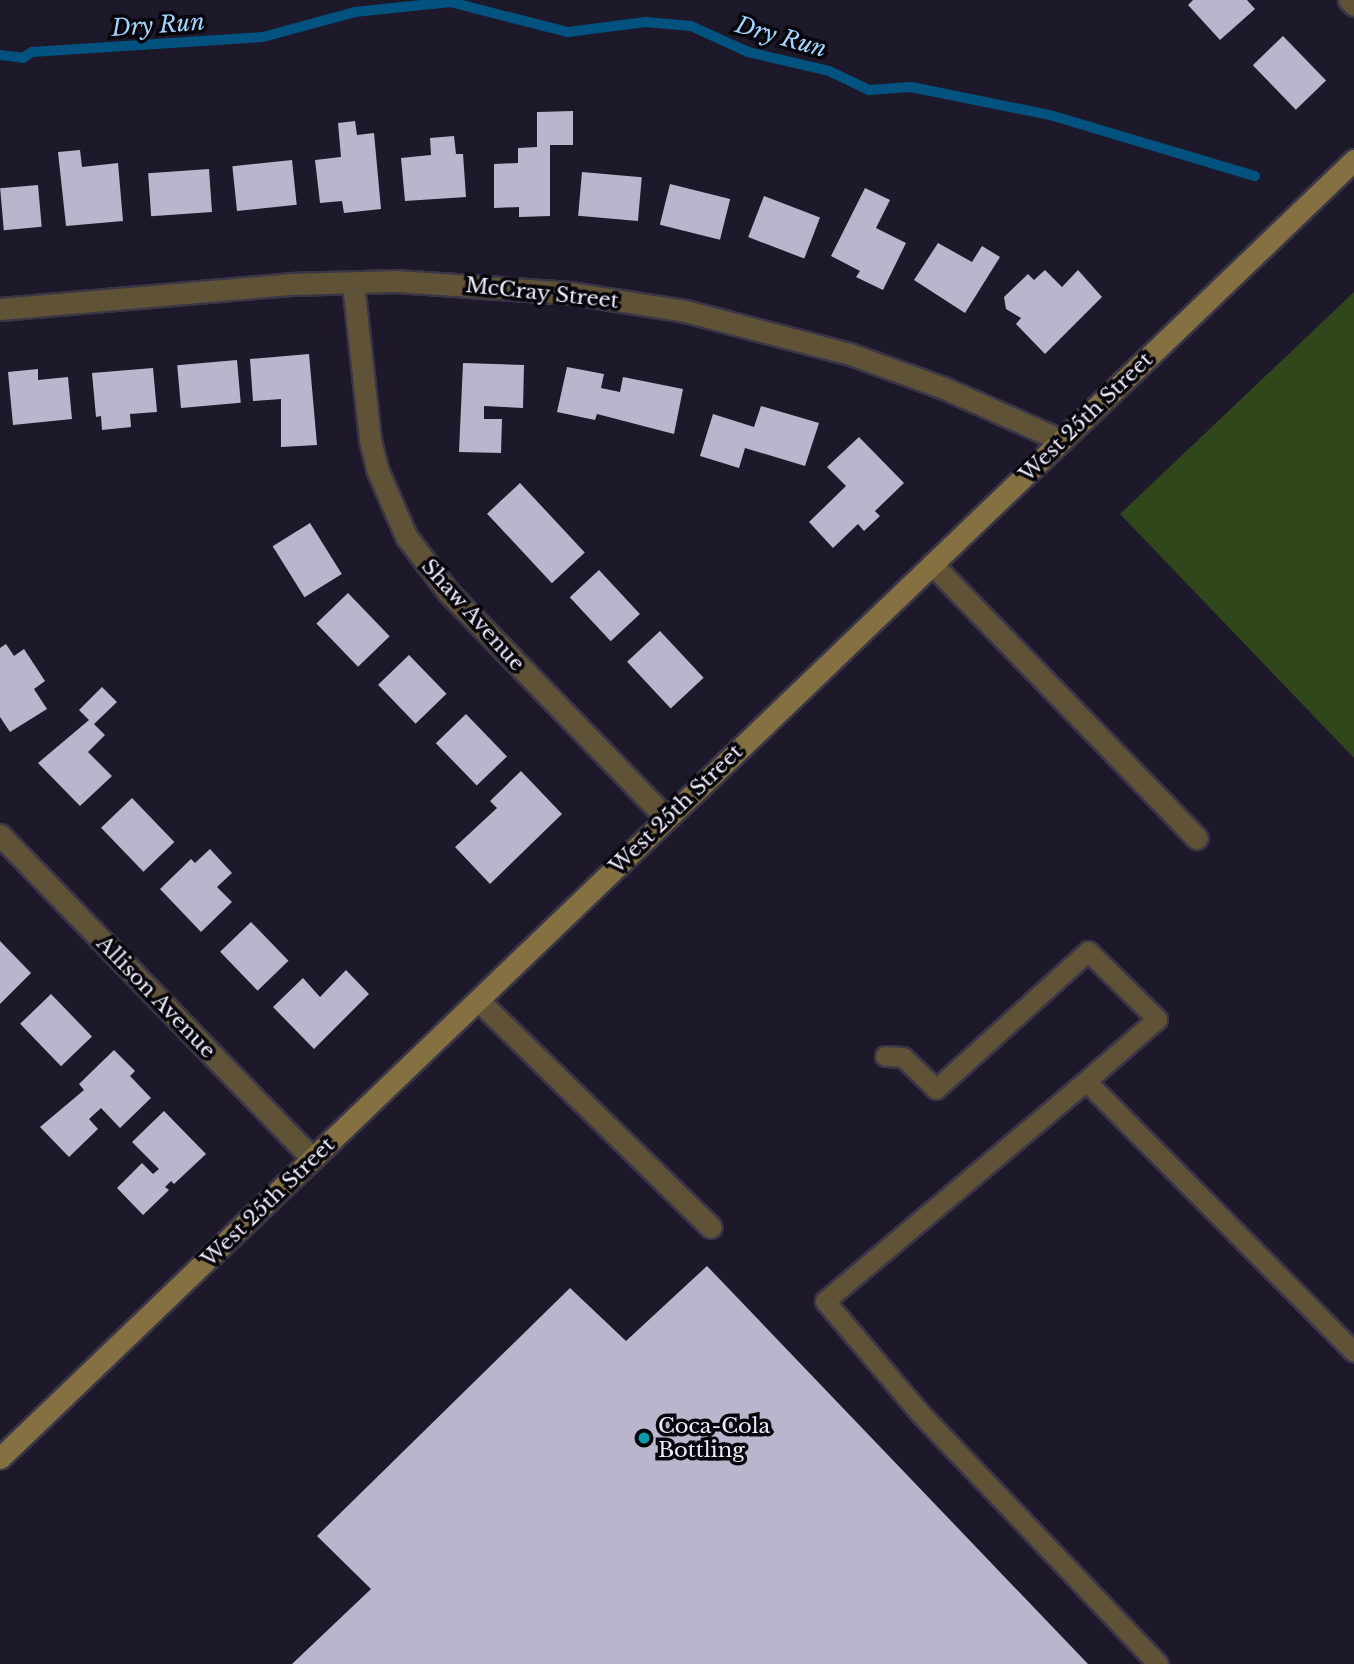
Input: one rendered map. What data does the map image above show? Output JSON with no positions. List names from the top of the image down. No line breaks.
{"streets":{"main road":["West 25th Street"],"street":["McCray Street","Shaw Avenue","Allison Avenue"]},"crossings":[["McCray Street","West 25th Street"],["McCray Street","Shaw Avenue"],["West 25th Street","Shaw Avenue"],["West 25th Street","Allison Avenue"]],"water":["Dry Run"],"places":["Coca-Cola Bottling"]}
